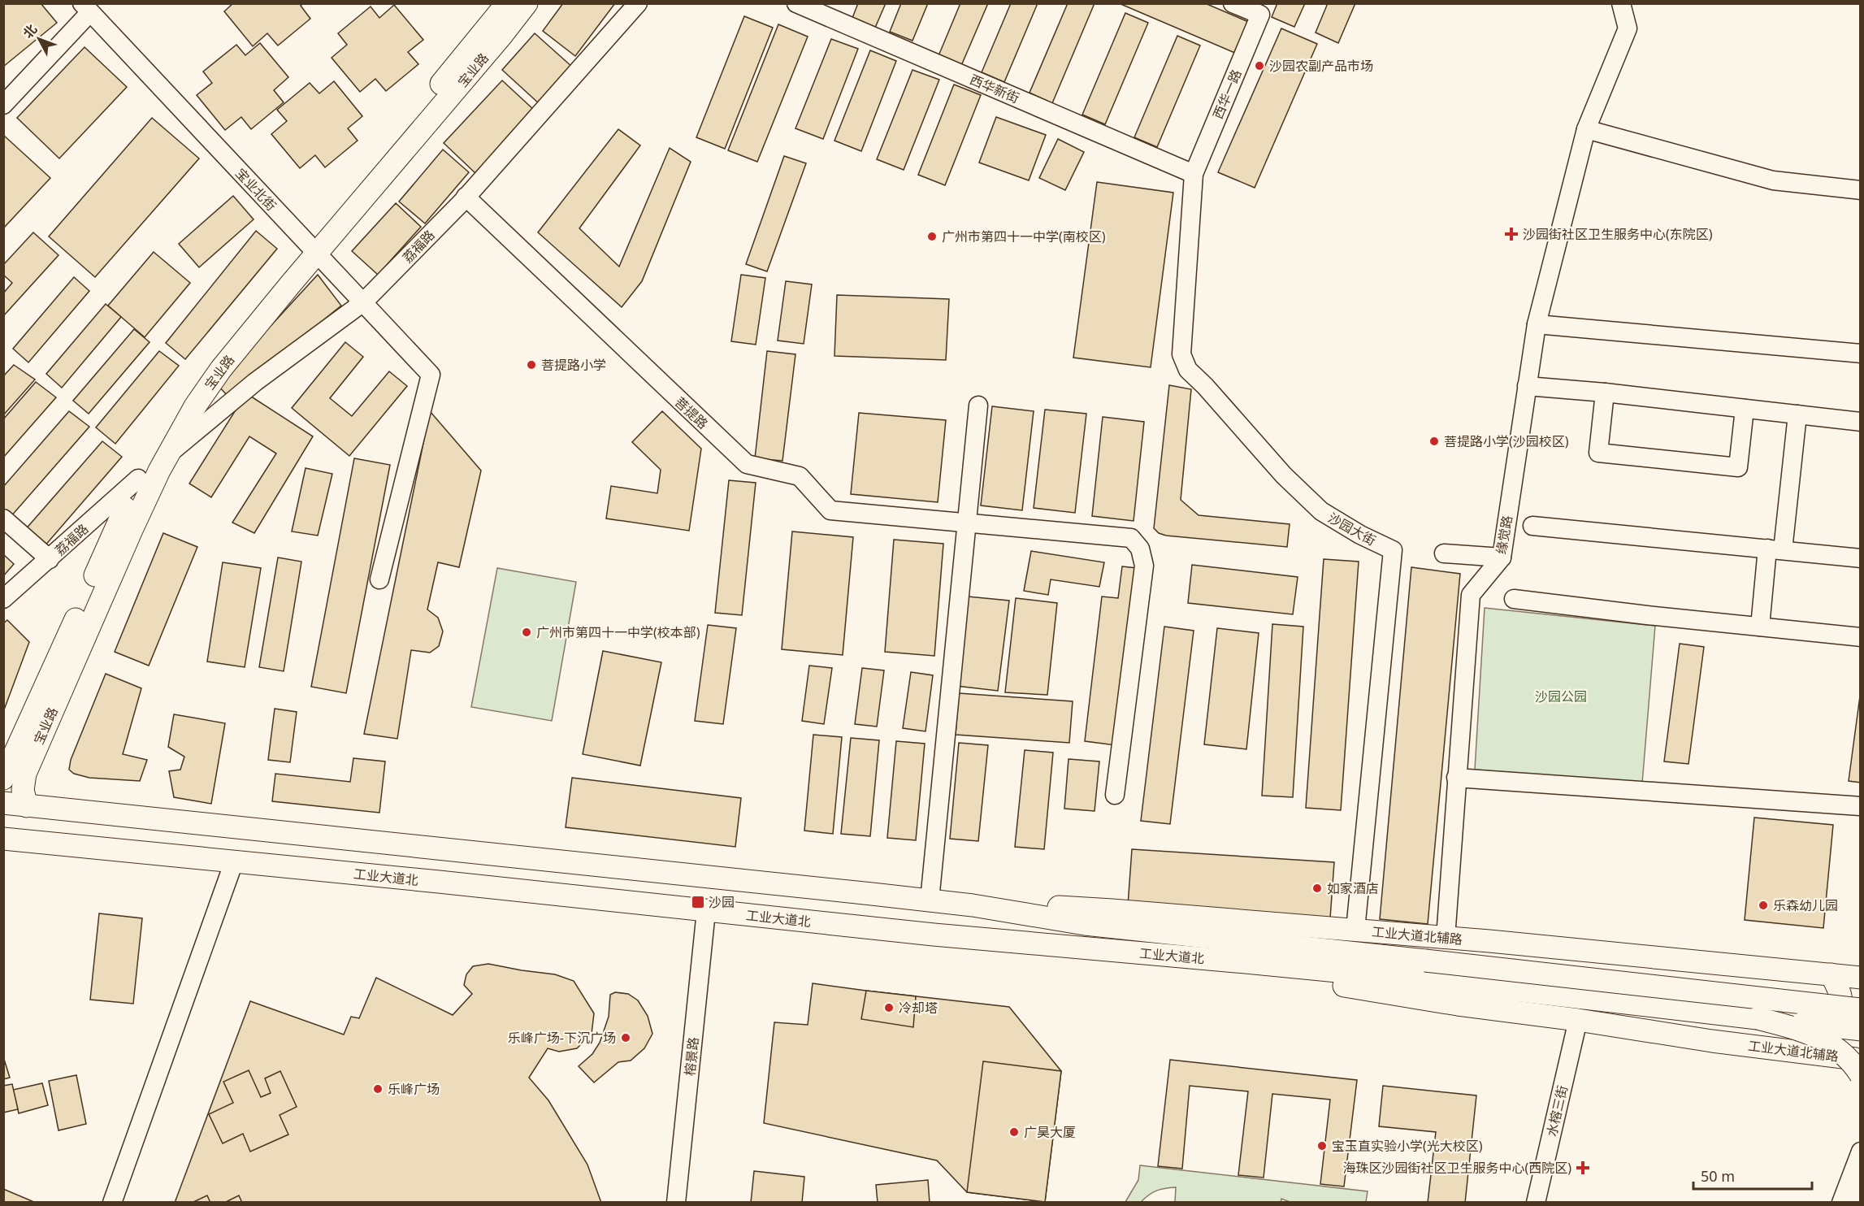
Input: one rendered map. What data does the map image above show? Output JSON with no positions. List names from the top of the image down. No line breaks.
{"streets":{"main road":["宝业路","工业大道北","工业大道北辅路"],"street":["西华新街","西华一路","宝业北街","荔福路","菩提路","沙园大街","缘觉路","榕景路","水榕三街"]},"crossings":[["宝业路","宝业北街"],["宝业路","荔福路"],["宝业路","工业大道北"],["西华新街","西华一路"],["西华新街","沙园大街"],["西华一路","沙园大街"],["宝业北街","荔福路"],["荔福路","菩提路"],["沙园大街","工业大道北辅路"],["缘觉路","工业大道北辅路"],["工业大道北","工业大道北辅路"],["工业大道北","榕景路"],["工业大道北辅路","水榕三街"]],"parks":["沙园公园"],"places":{"other":["沙园农副产品市场","广州市第四十一中学(南校区)","菩提路小学","菩提路小学(沙园校区)","广州市第四十一中学(校本部)","如家酒店","乐森幼儿园","冷却塔","乐峰广场-下沉广场","乐峰广场","广昊大厦","宝玉直实验小学(光大校区)"],"health":["沙园街社区卫生服务中心(东院区)","海珠区沙园街社区卫生服务中心(西院区)"],"transit":["沙园"]},"scale_bar":"50 m","north":"top left"}
